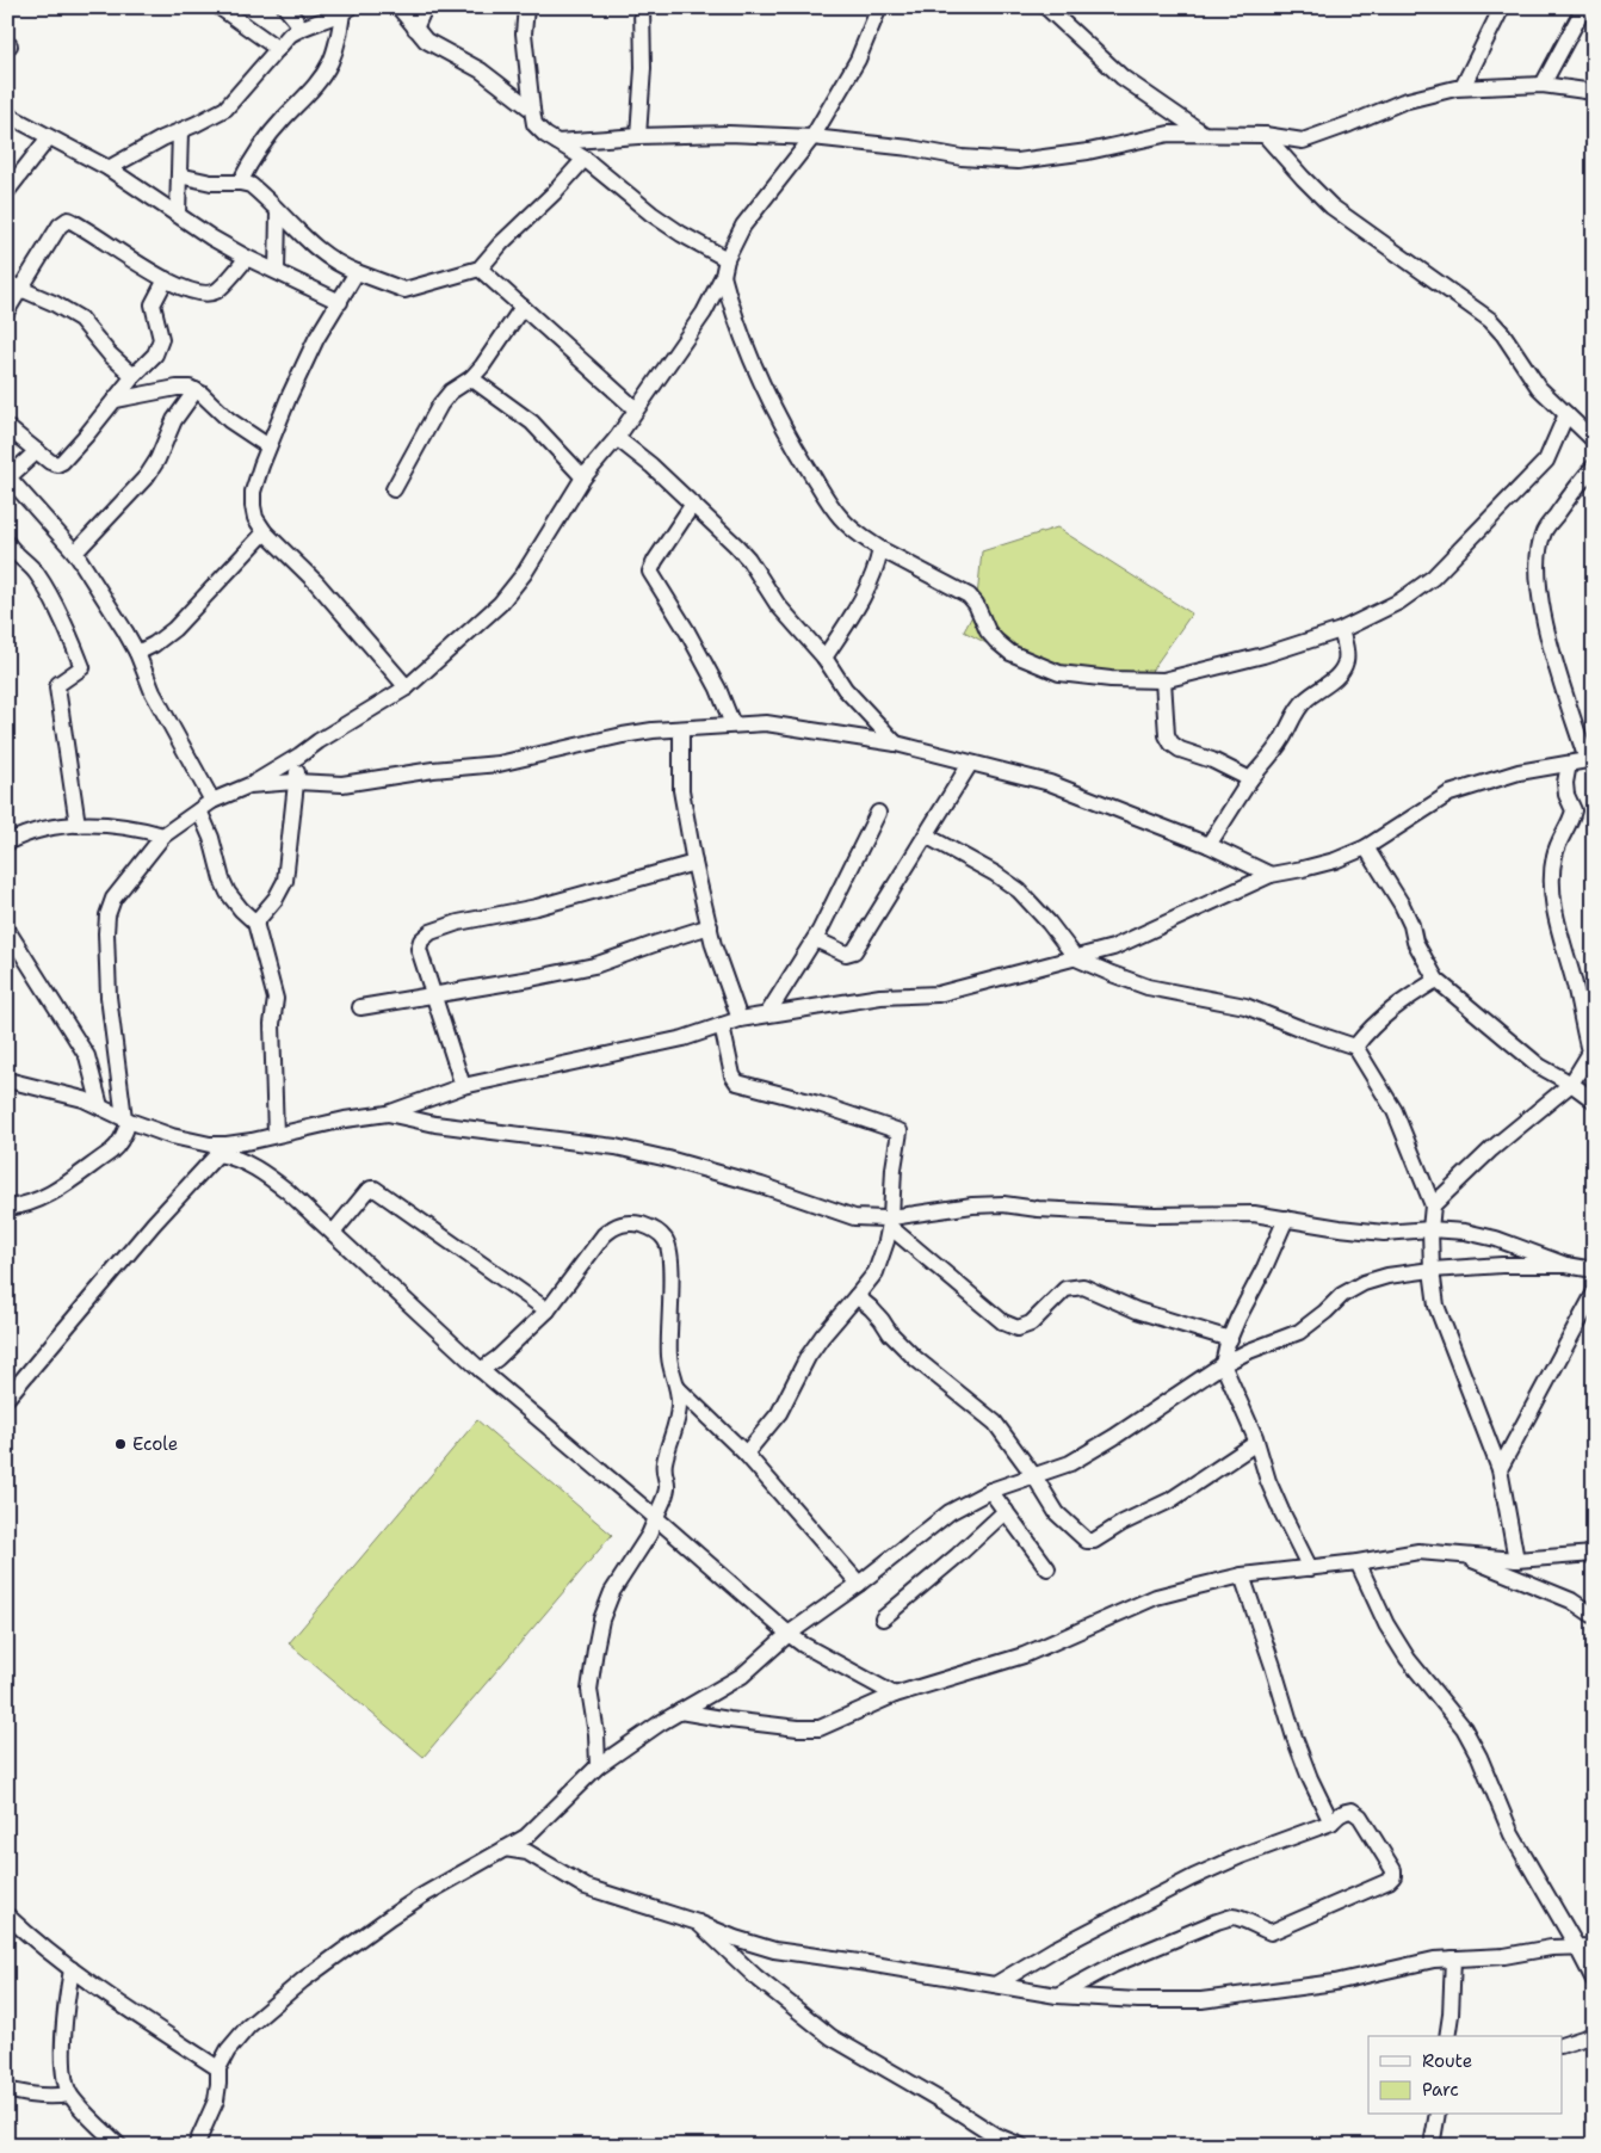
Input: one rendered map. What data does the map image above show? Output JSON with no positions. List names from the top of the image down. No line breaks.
{"places":["Ecole"],"legend":["Route","Parc"]}
